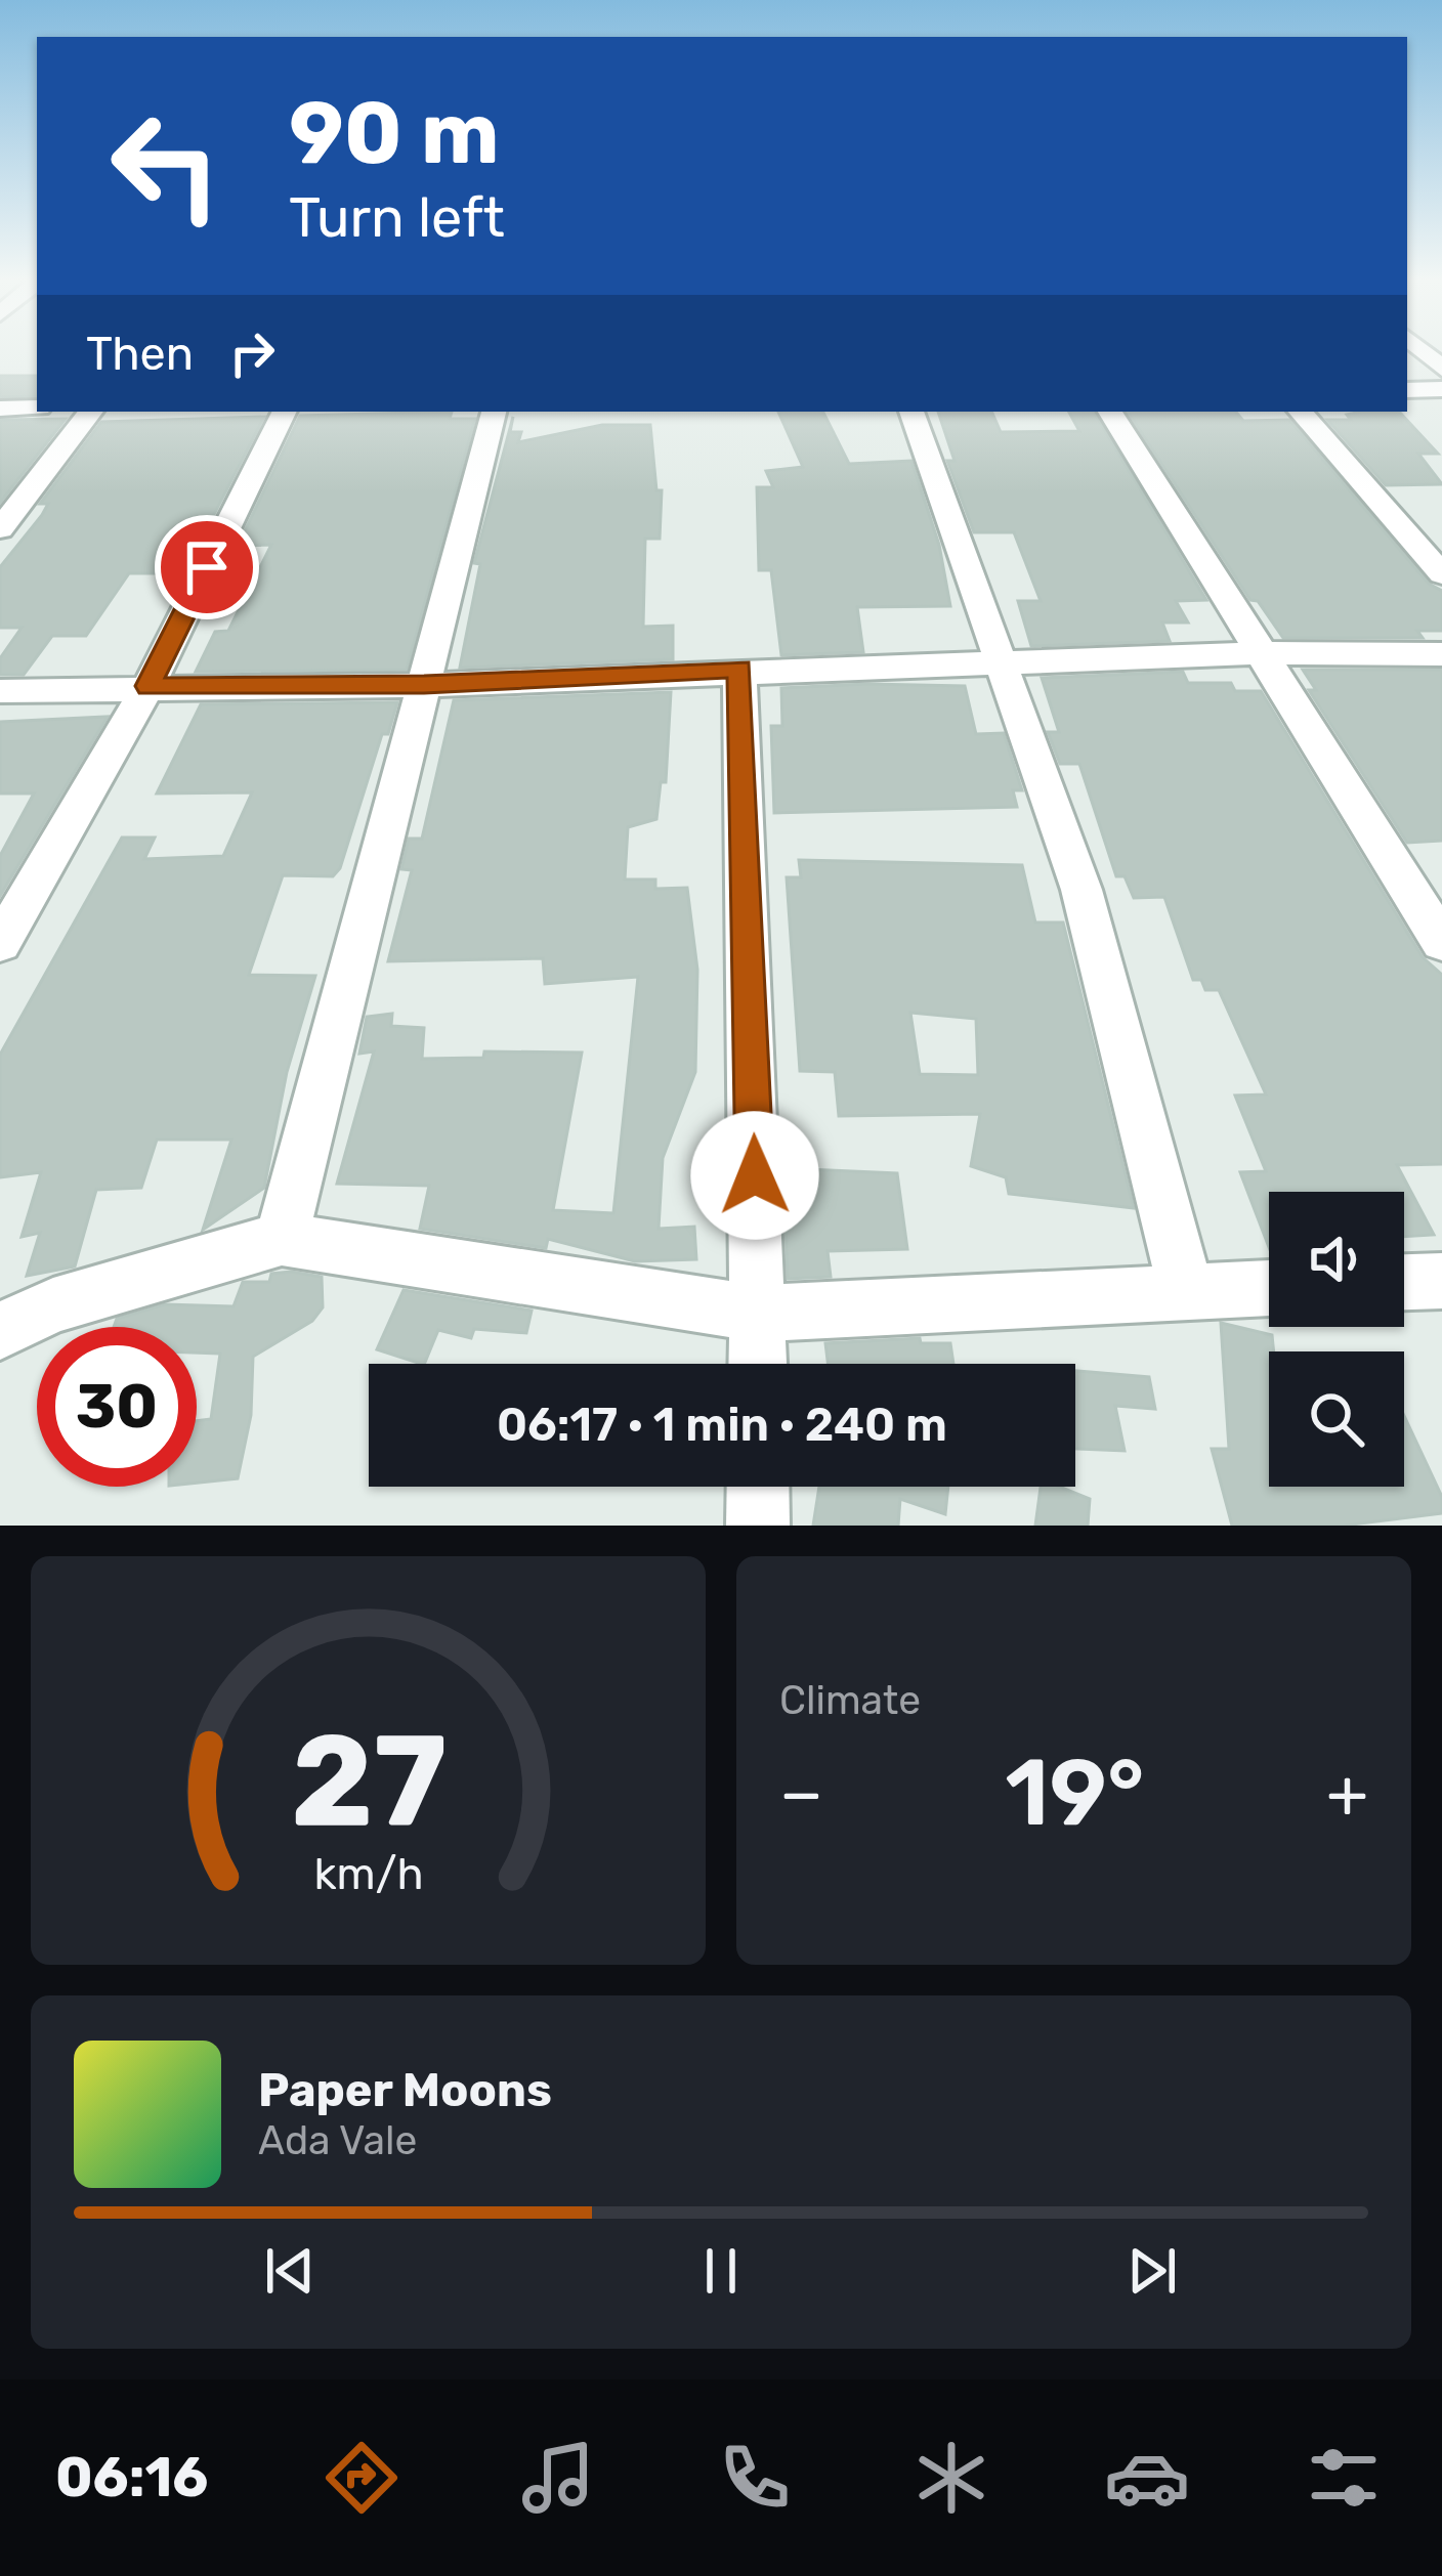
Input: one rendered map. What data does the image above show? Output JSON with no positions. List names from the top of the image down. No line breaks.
{"page":{"turn":["90 m","Turn left"],"then":"Then","limit":"30","trip":"06:17 · 1 min · 240 m","tile":"Climate","heat":["−","19°","+"],"song":["Paper Moons","Ada Vale"],"tabs":"06:16","gauge":["27","km/h"]}}
